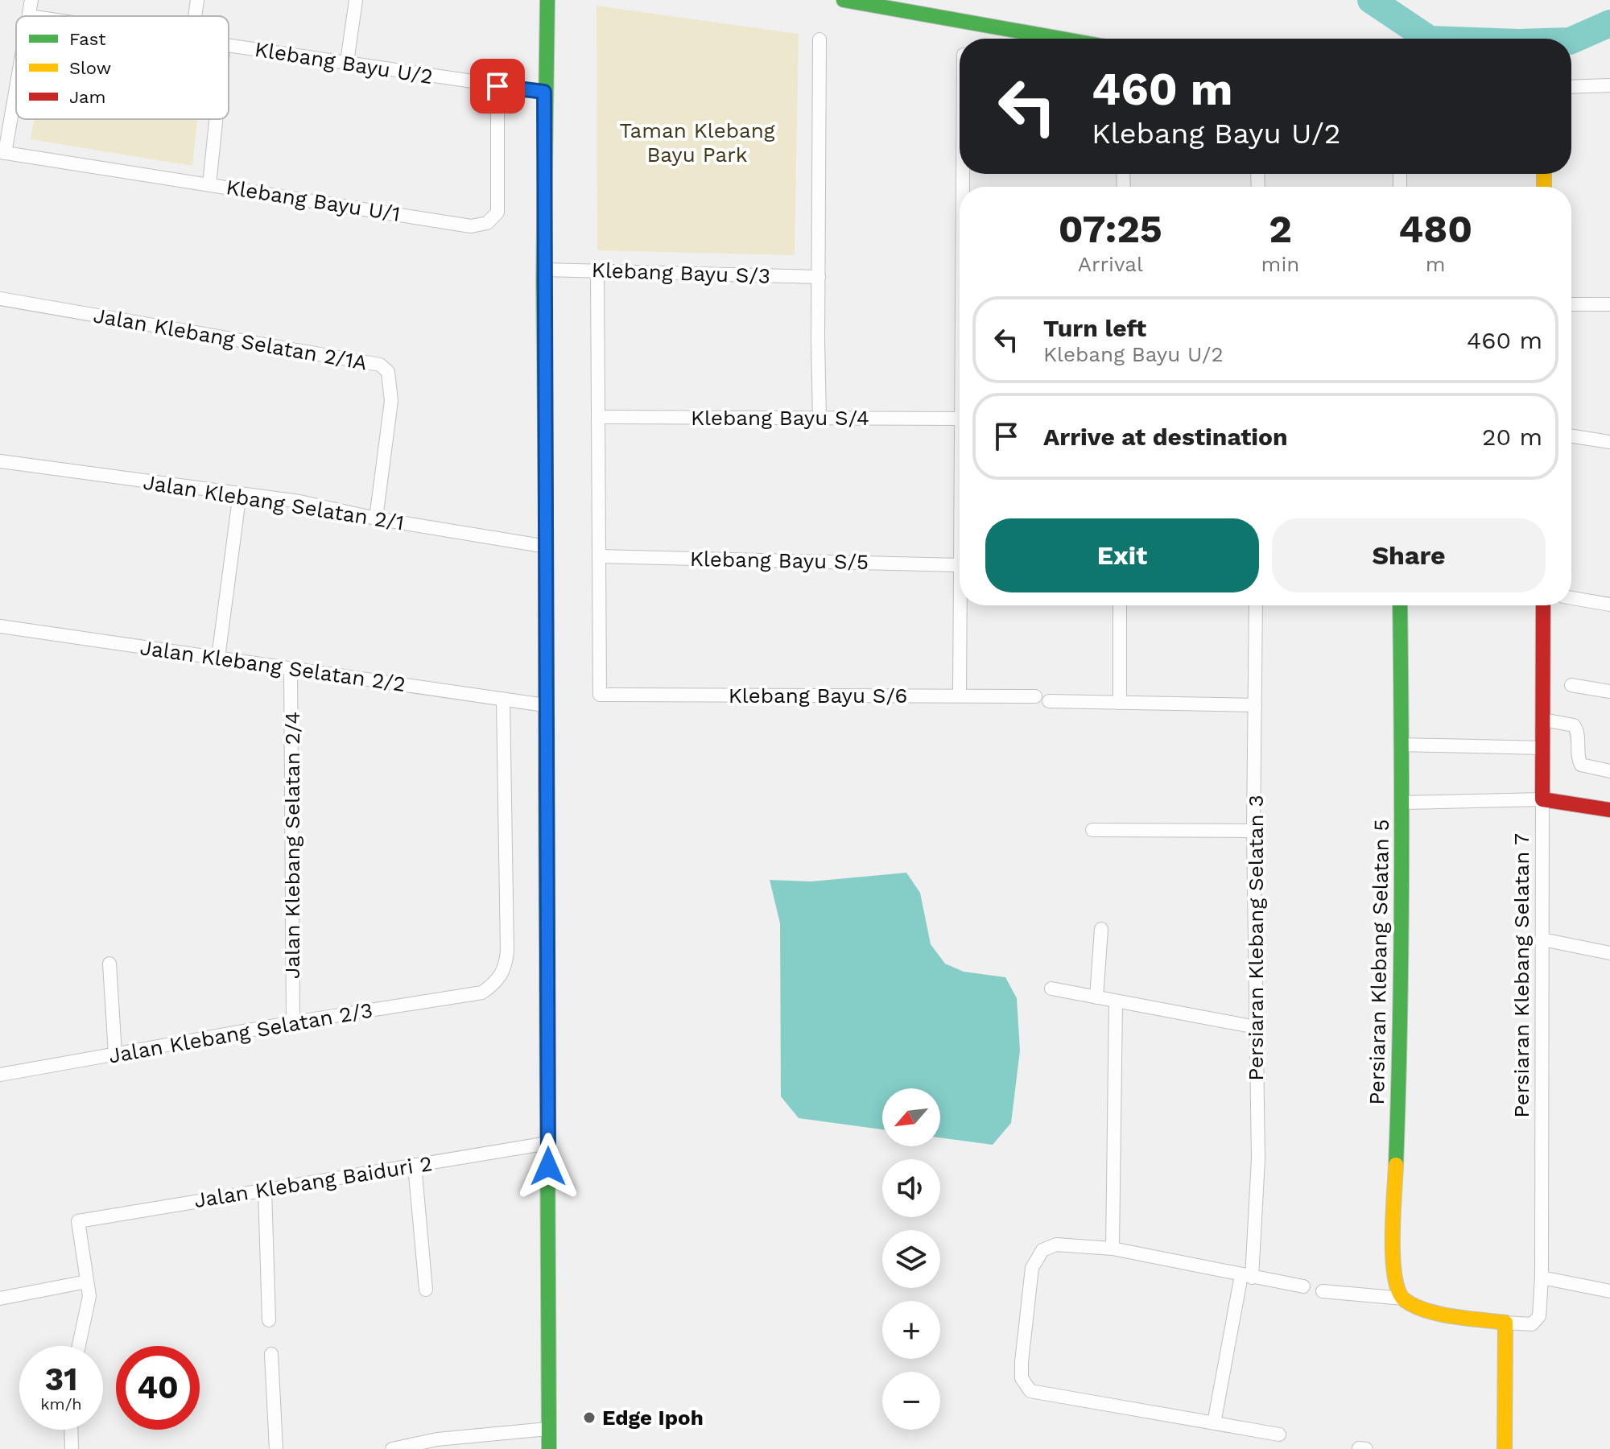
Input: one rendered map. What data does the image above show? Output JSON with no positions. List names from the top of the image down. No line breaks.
{"streets":{"street":["Klebang Bayu U/2","Klebang Bayu U/1","Klebang Bayu S/3","Jalan Klebang Selatan 2/1A","Klebang Bayu S/4","Jalan Klebang Selatan 2/1","Klebang Bayu S/5","Jalan Klebang Selatan 2/2","Klebang Bayu S/6","Jalan Klebang Selatan 2/4","Persiaran Klebang Selatan 3","Persiaran Klebang Selatan 5","Persiaran Klebang Selatan 7","Jalan Klebang Selatan 2/3","Jalan Klebang Baiduri 2"]},"crossings":[["Klebang Bayu U/2","Klebang Bayu U/1"],["Jalan Klebang Selatan 2/1A","Jalan Klebang Selatan 2/1"],["Klebang Bayu S/5","Klebang Bayu S/6"],["Jalan Klebang Selatan 2/2","Jalan Klebang Selatan 2/4"],["Jalan Klebang Selatan 2/2","Jalan Klebang Selatan 2/3"],["Jalan Klebang Selatan 2/4","Jalan Klebang Selatan 2/3"]],"parks":["Taman Klebang Bayu Park"],"places":["Edge Ipoh"],"legend":["Fast","Slow","Jam"],"north":"bottom left","page":{"turn":["460 m","Klebang Bayu U/2"],"eta":["07:25","Arrival","2","min","480","m"],"list":[{"name":"Turn left","note":"Klebang Bayu U/2","value":"460 m"},{"name":"Arrive at destination","value":"20 m"}],"buttons":["Exit","Share"],"map_buttons":["+","−"],"speed":"31 km/h","limit":"40"}}
